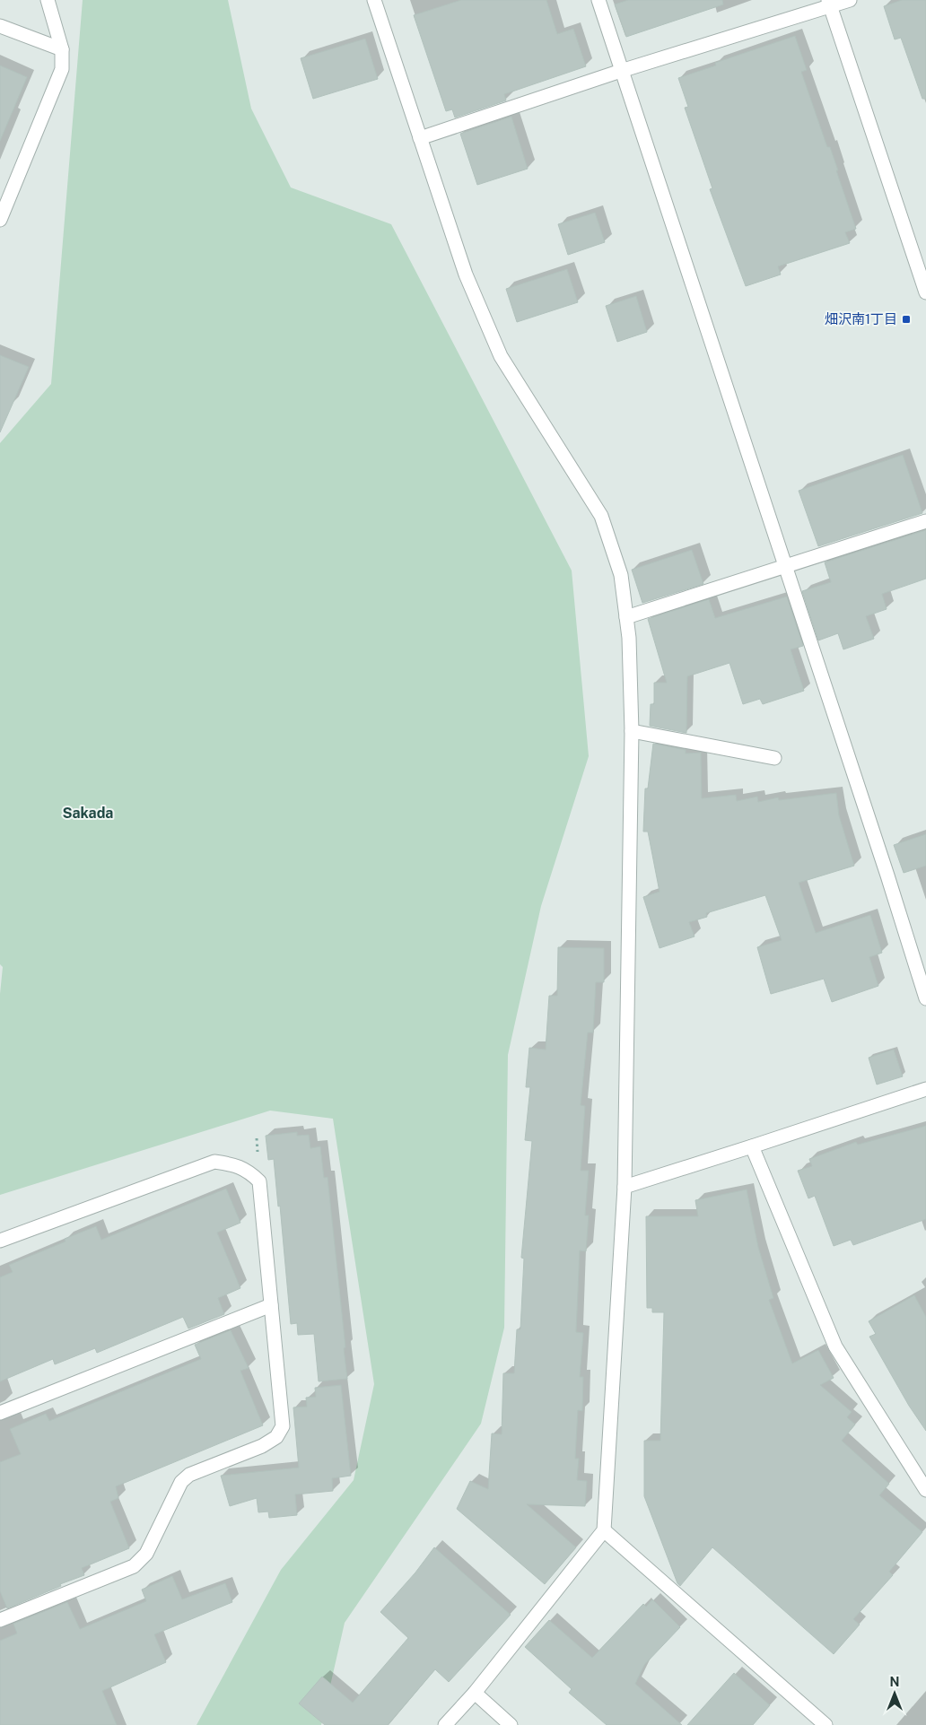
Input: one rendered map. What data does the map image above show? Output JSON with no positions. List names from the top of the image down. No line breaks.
{"districts":["Sakada"],"places":{"transit":["畑沢南1丁目"]},"north":"top"}
